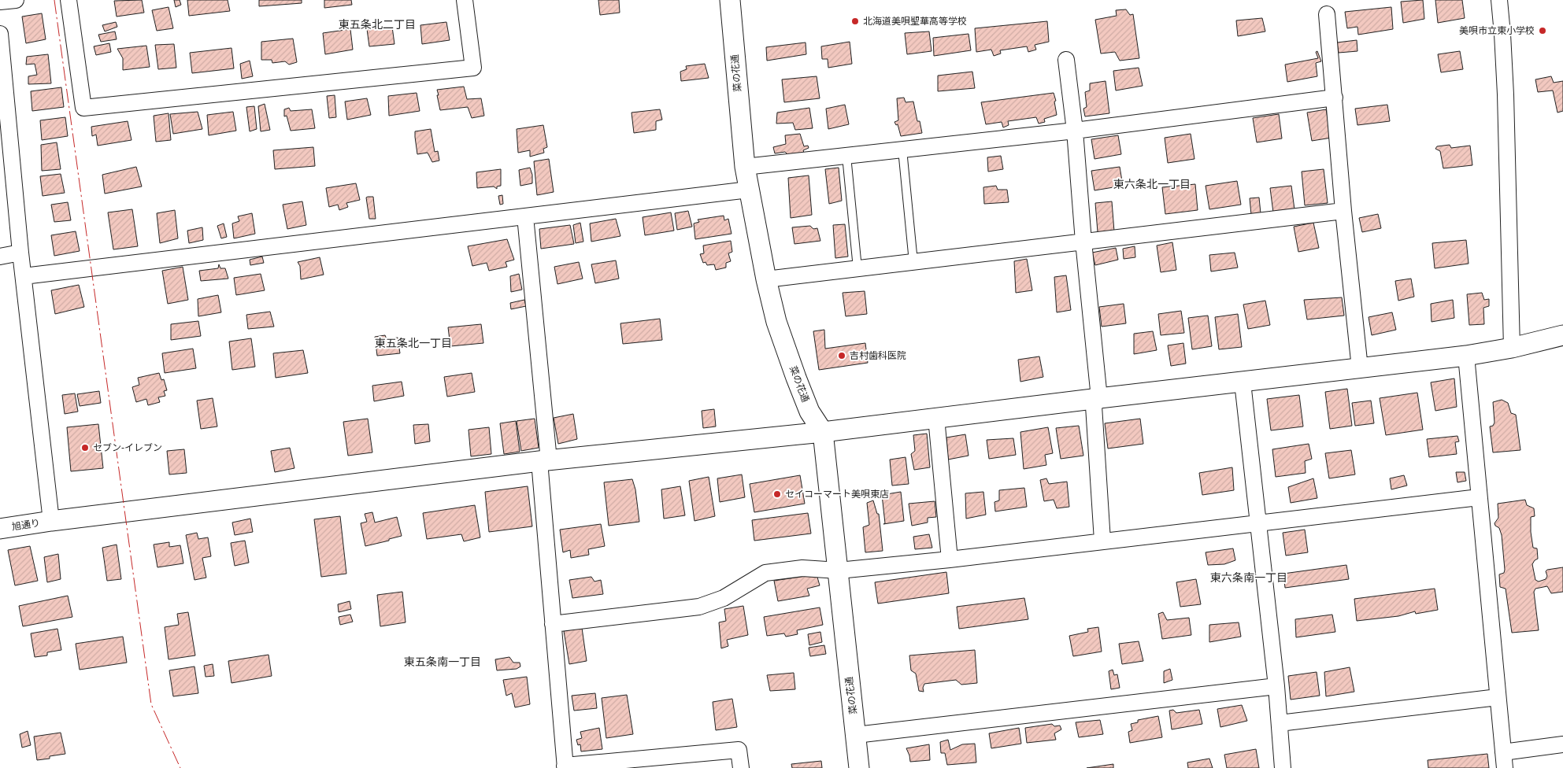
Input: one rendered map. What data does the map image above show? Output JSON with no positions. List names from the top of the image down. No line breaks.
{"streets":{"street":["菜の花通","旭通り"]},"crossings":[["菜の花通","旭通り"]],"districts":["東五条北二丁目","東六条北一丁目","東五条北一丁目","東六条南一丁目","東五条南一丁目"],"places":["北海道美唄聖華高等学校","美唄市立東小学校","吉村歯科医院","セブン-イレブン","セイコーマート美唄東店"]}
